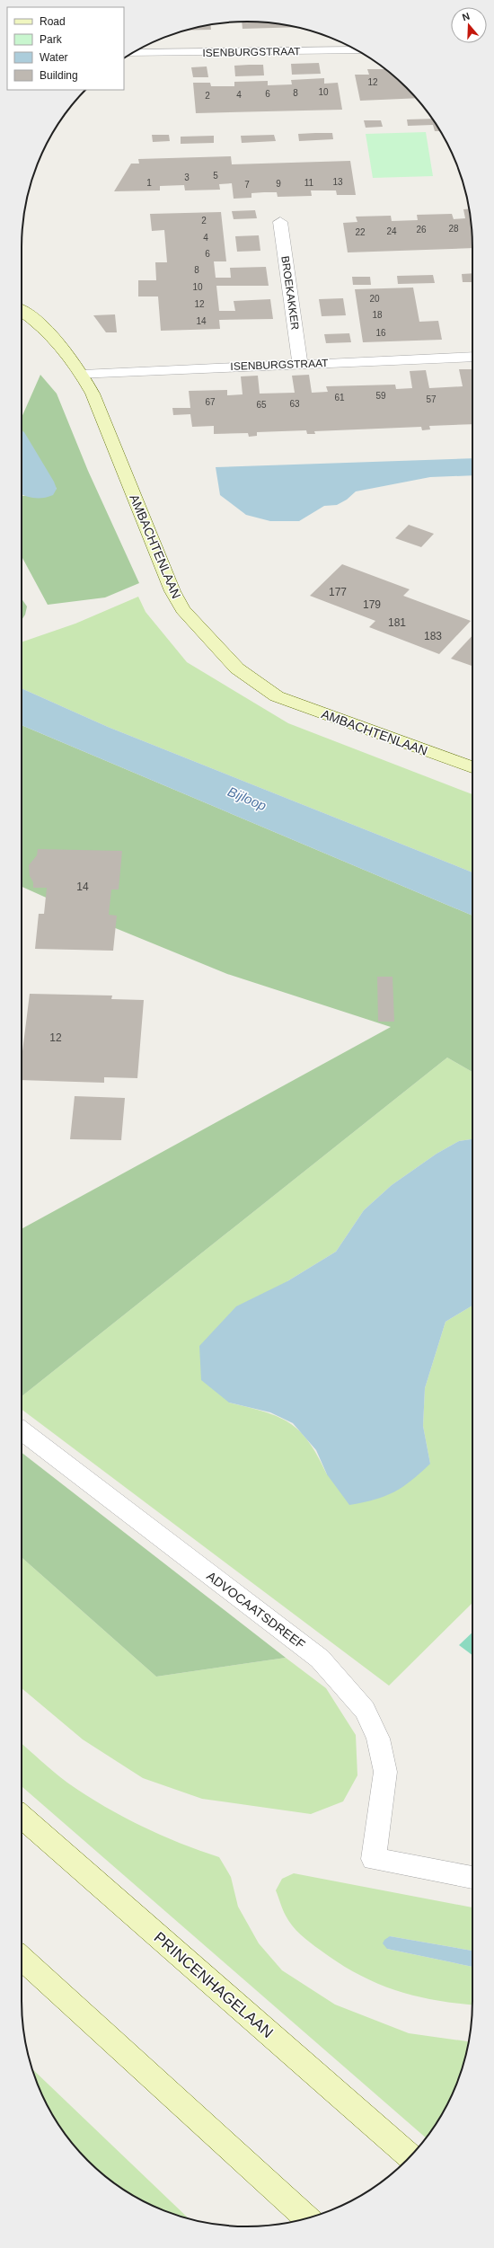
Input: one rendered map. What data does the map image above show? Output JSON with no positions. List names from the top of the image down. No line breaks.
{"streets":{"street":["ISENBURGSTRAAT","BROEKAKKER","AMBACHTENLAAN","ADVOCAATSDREEF","PRINCENHAGELAAN"]},"crossings":[["ISENBURGSTRAAT","BROEKAKKER"],["ISENBURGSTRAAT","AMBACHTENLAAN"]],"water":["Bijloop"],"house_numbers":["12","10","8","6","4","2","5","3","13","1","11","9","7","2","28","26","24","22","4","6","8","10","20","12","18","14","16","59","61","57","67","63","65","177","179","181","183","14","12"],"legend":["Road","Park","Water","Building"],"north":"top"}
